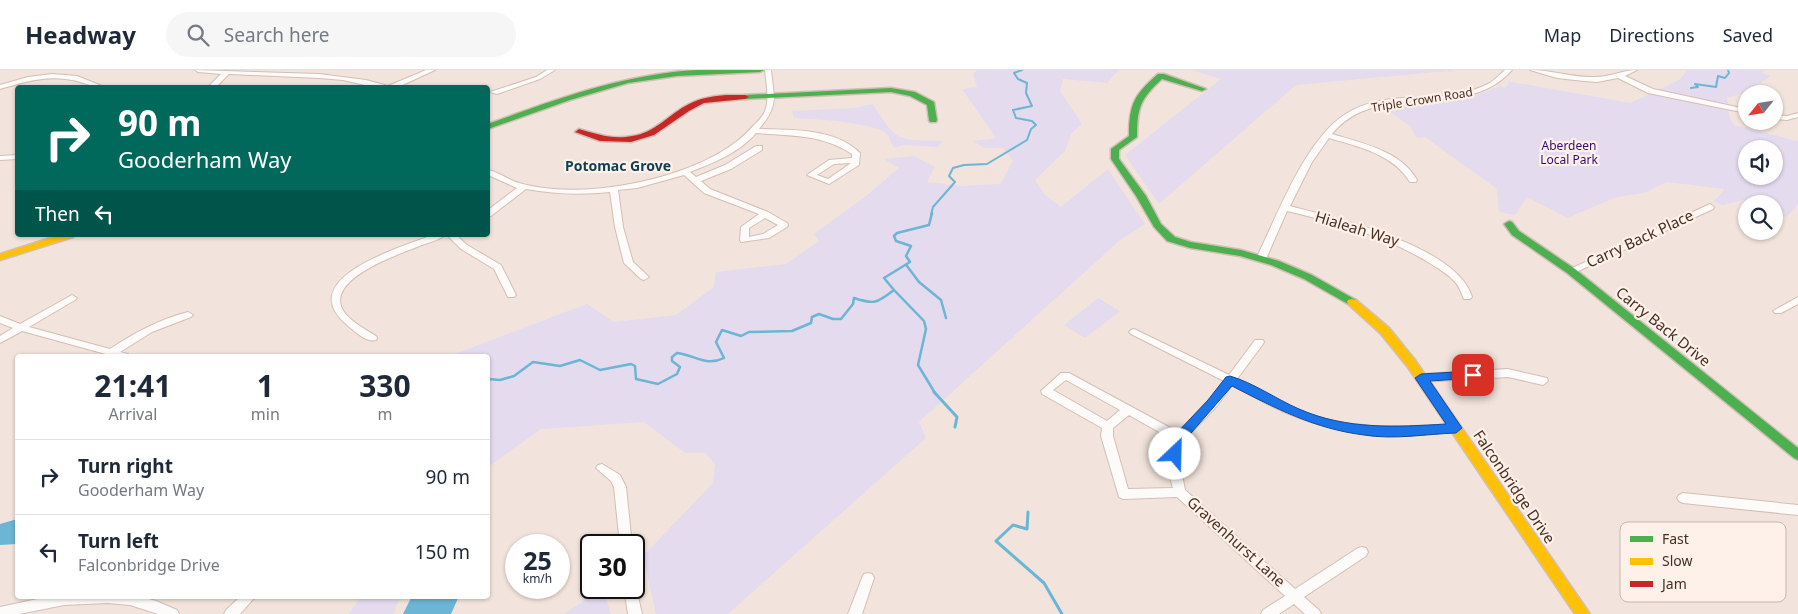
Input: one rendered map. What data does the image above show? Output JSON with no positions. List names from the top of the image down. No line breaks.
{"streets":{"street":["Triple Crown Road","Hialeah Way","Carry Back Place","Carry Back Drive","Falconbridge Drive","Gravenhurst Lane"]},"crossings":[["Triple Crown Road","Hialeah Way"],["Triple Crown Road","Falconbridge Drive"],["Carry Back Place","Carry Back Drive"]],"districts":["Potomac Grove"],"parks":["Aberdeen Local Park"],"legend":["Fast","Slow","Jam"],"north":"bottom left","page":{"header":"Headway","search":"Search here","nav":["Map","Directions","Saved"],"turn":["90 m","Gooderham Way"],"then":"Then","eta":["21:41","Arrival","1","min","330","m"],"list":[{"name":"Turn right","note":"Gooderham Way","value":"90 m"},{"name":"Turn left","note":"Falconbridge Drive","value":"150 m"}],"speed":"25 km/h","limit":"30"}}
